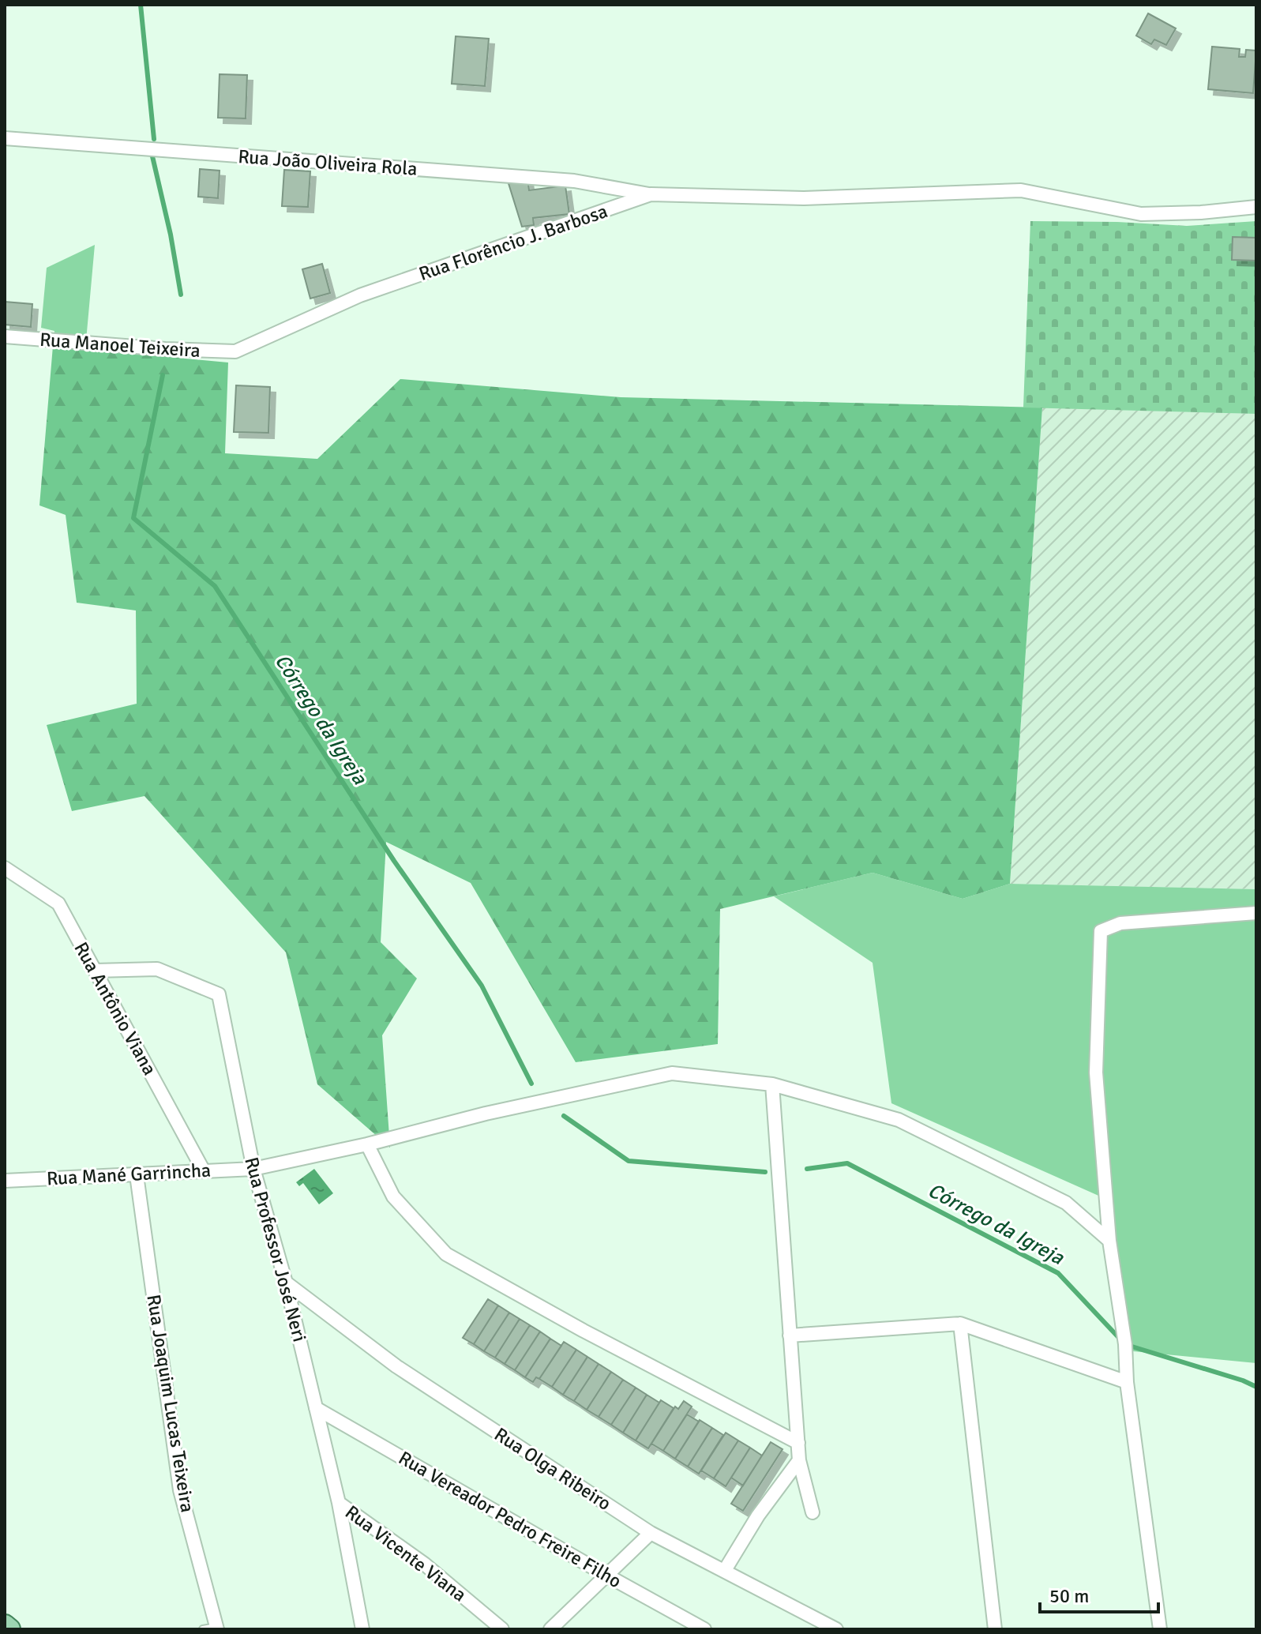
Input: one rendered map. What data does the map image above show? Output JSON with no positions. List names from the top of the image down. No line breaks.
{"streets":{"street":["Rua João Oliveira Rola","Rua Florêncio J. Barbosa","Rua Manoel Teixeira","Rua Antônio Viana","Rua Mané Garrincha","Rua Professor José Neri","Rua Joaquim Lucas Teixeira","Rua Olga Ribeiro","Rua Vereador Pedro Freire Filho","Rua Vicente Viana"]},"crossings":[["Rua João Oliveira Rola","Rua Florêncio J. Barbosa"],["Rua Florêncio J. Barbosa","Rua Manoel Teixeira"],["Rua Antônio Viana","Rua Mané Garrincha"],["Rua Antônio Viana","Rua Professor José Neri"],["Rua Mané Garrincha","Rua Professor José Neri"],["Rua Mané Garrincha","Rua Joaquim Lucas Teixeira"],["Rua Professor José Neri","Rua Olga Ribeiro"],["Rua Professor José Neri","Rua Vereador Pedro Freire Filho"],["Rua Professor José Neri","Rua Vicente Viana"]],"water":["Córrego da Igreja"],"scale_bar":"50 m"}
